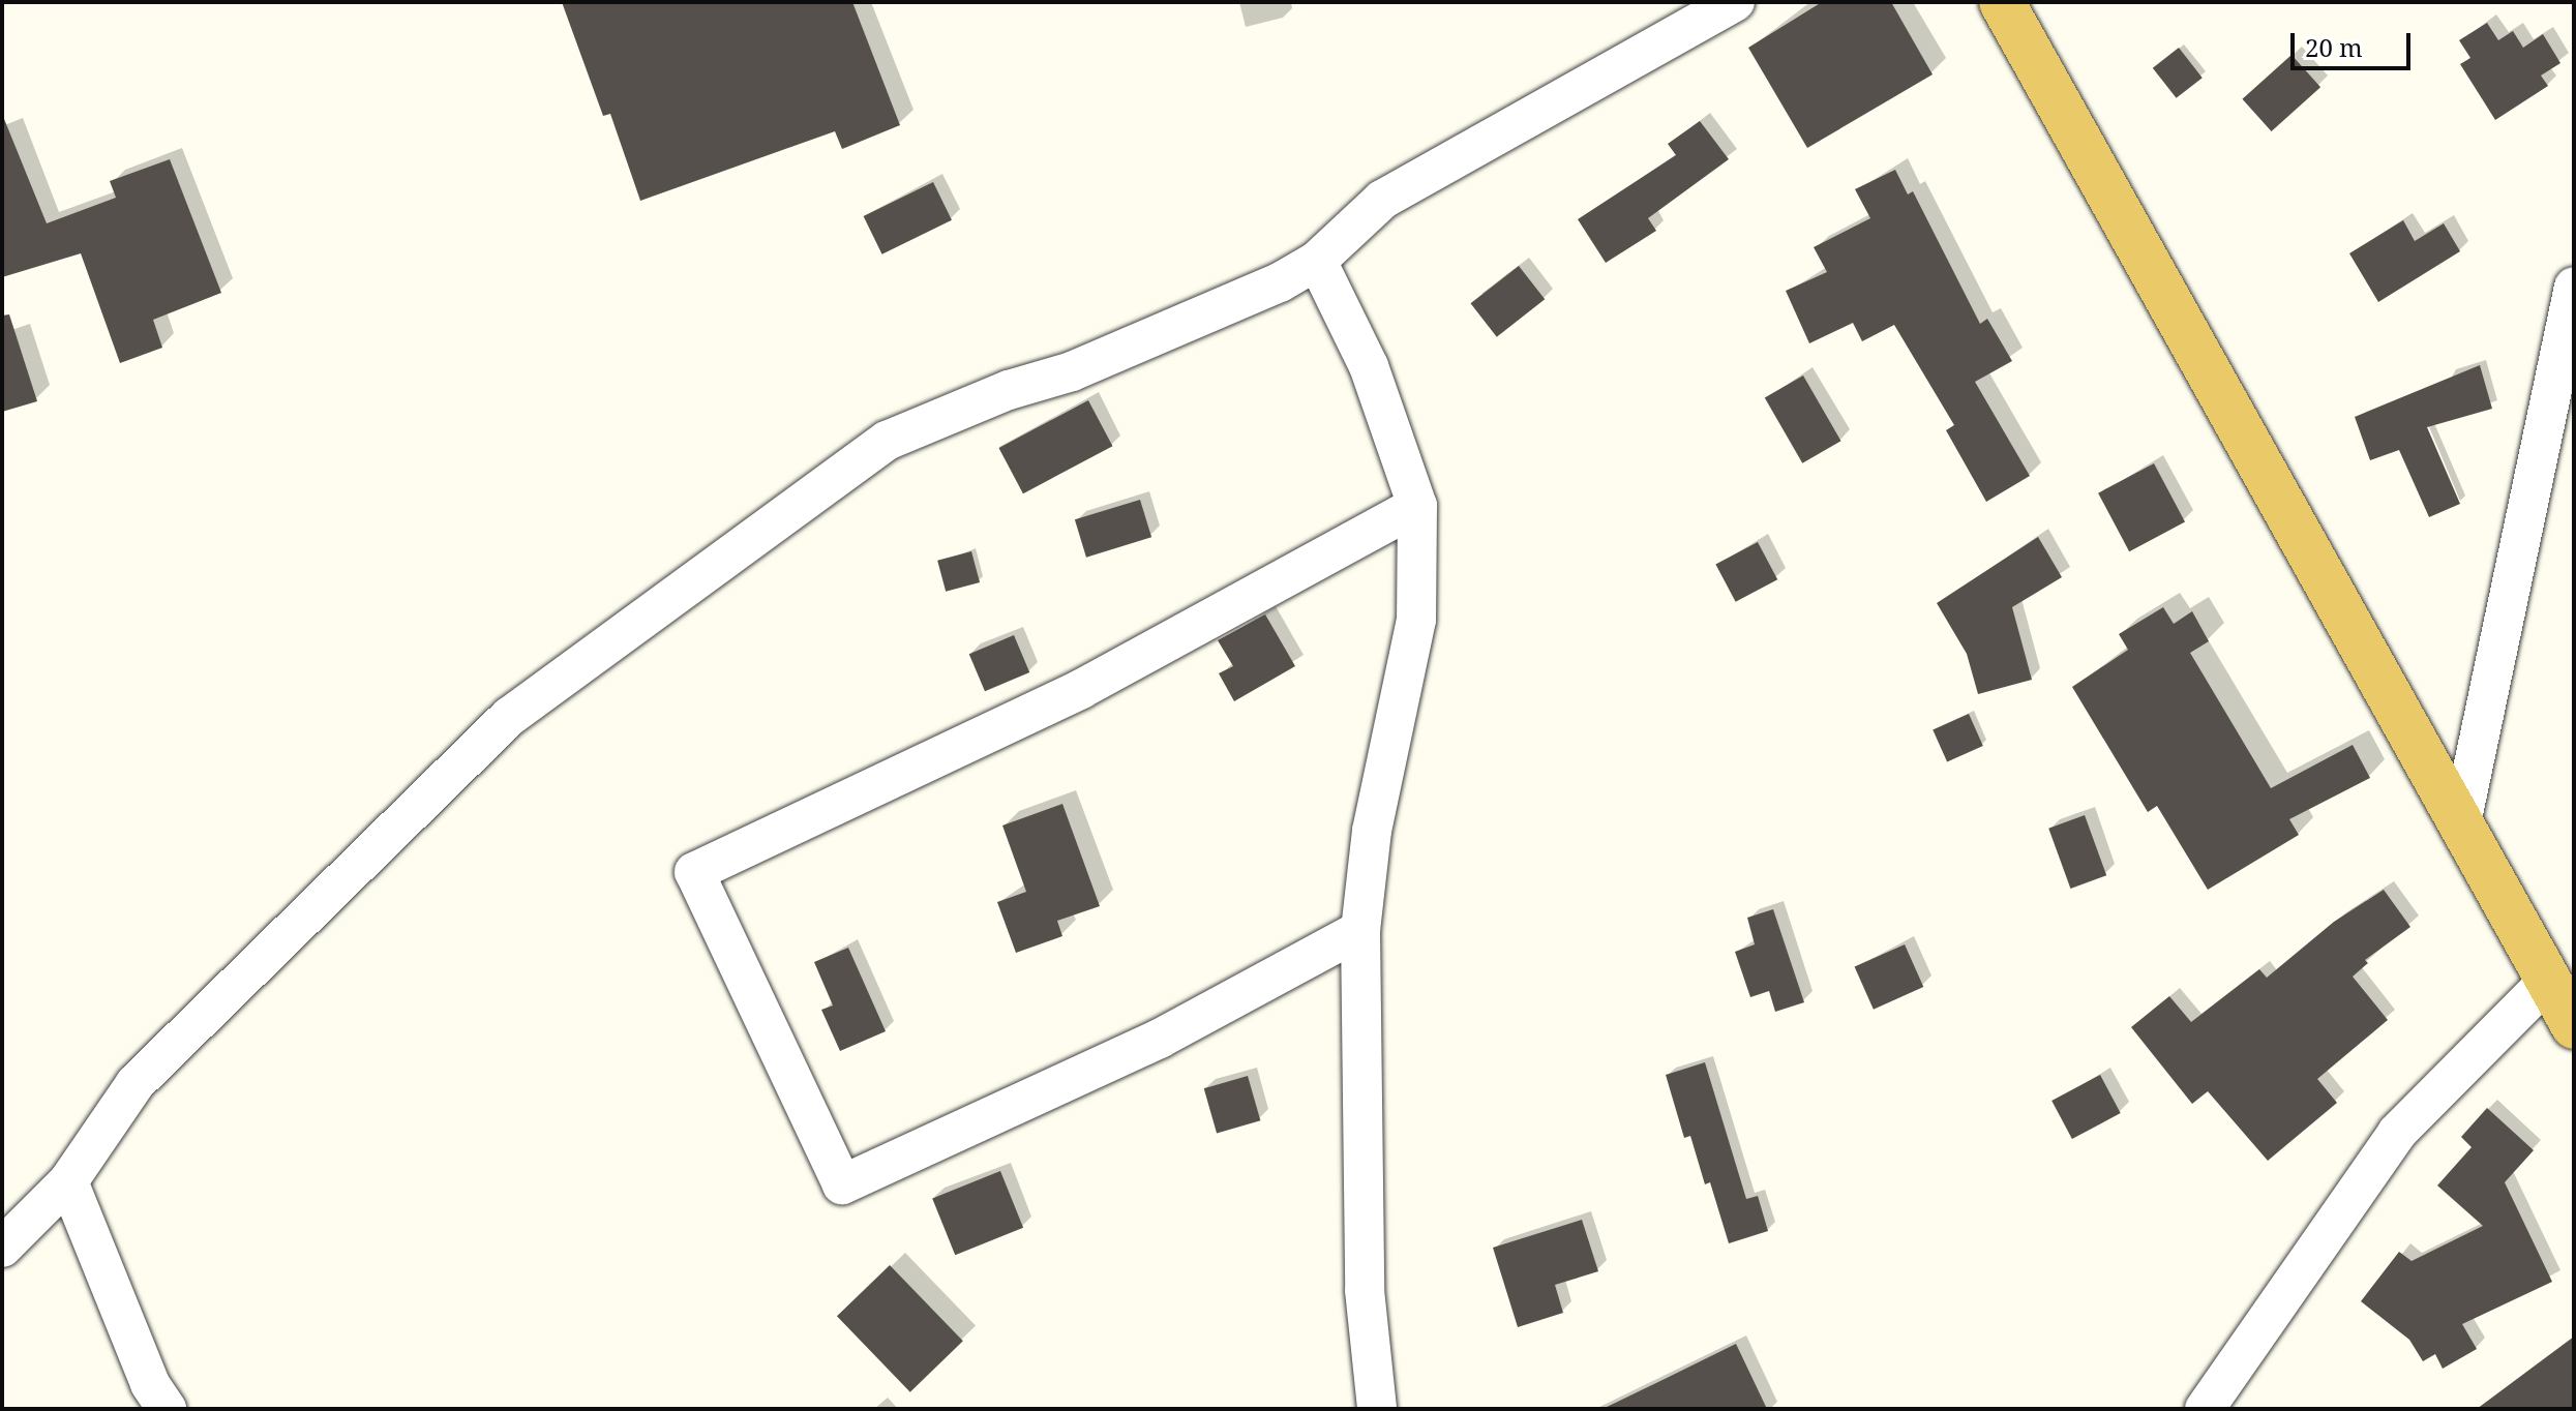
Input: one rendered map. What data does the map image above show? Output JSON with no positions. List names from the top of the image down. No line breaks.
{"scale_bar":"20 m"}
